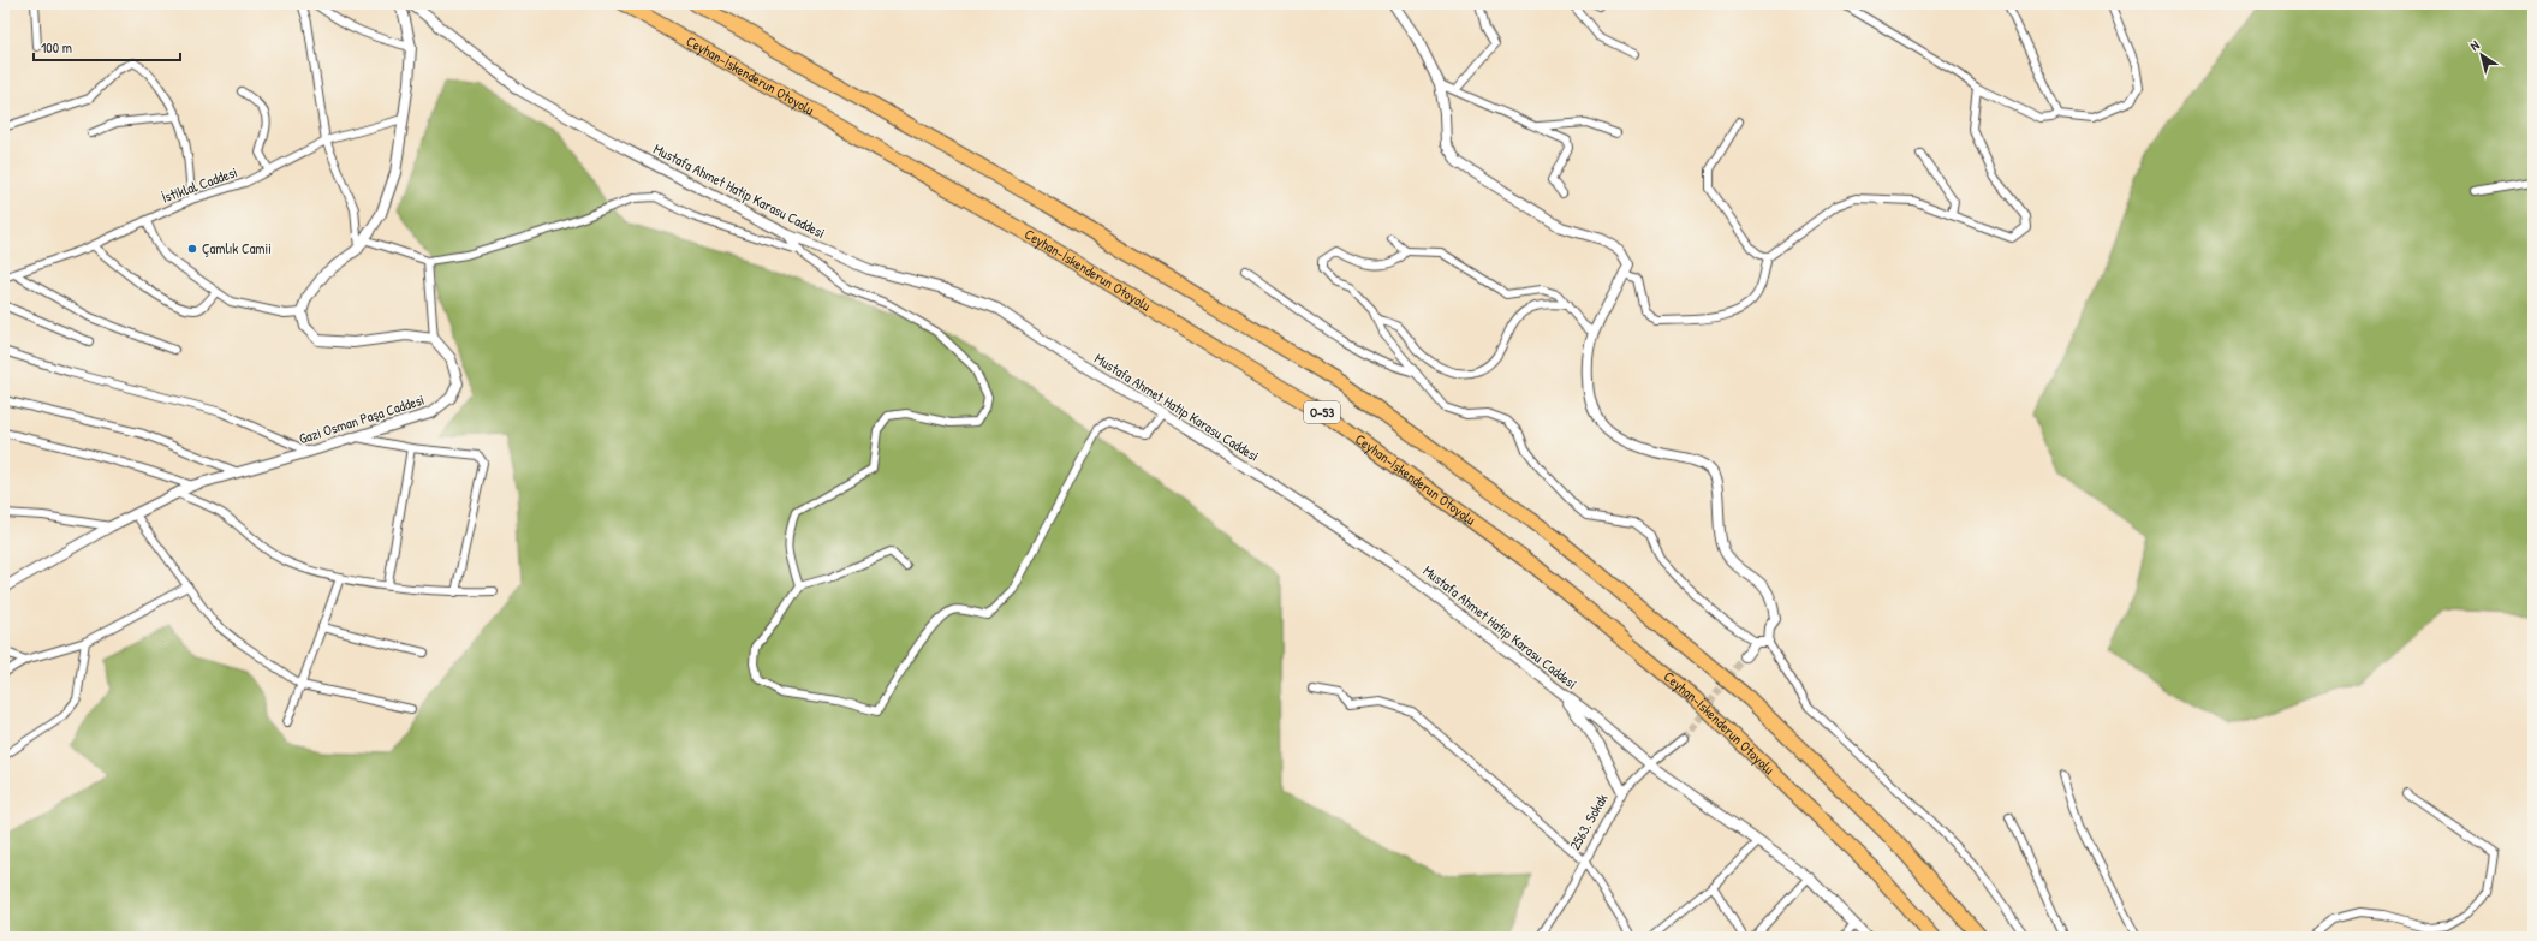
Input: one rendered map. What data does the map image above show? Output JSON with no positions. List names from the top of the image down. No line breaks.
{"streets":{"highway":["Ceyhan-İskenderun Otoyolu","O-53"],"street":["İstiklal Caddesi","Mustafa Ahmet Hatip Karasu Caddesi","Gazi Osman Paşa Caddesi","2563. Sokak"]},"crossings":[["Mustafa Ahmet Hatip Karasu Caddesi","2563. Sokak"]],"places":["Çamlık Camii"],"scale_bar":"100 m","north":"top left"}
